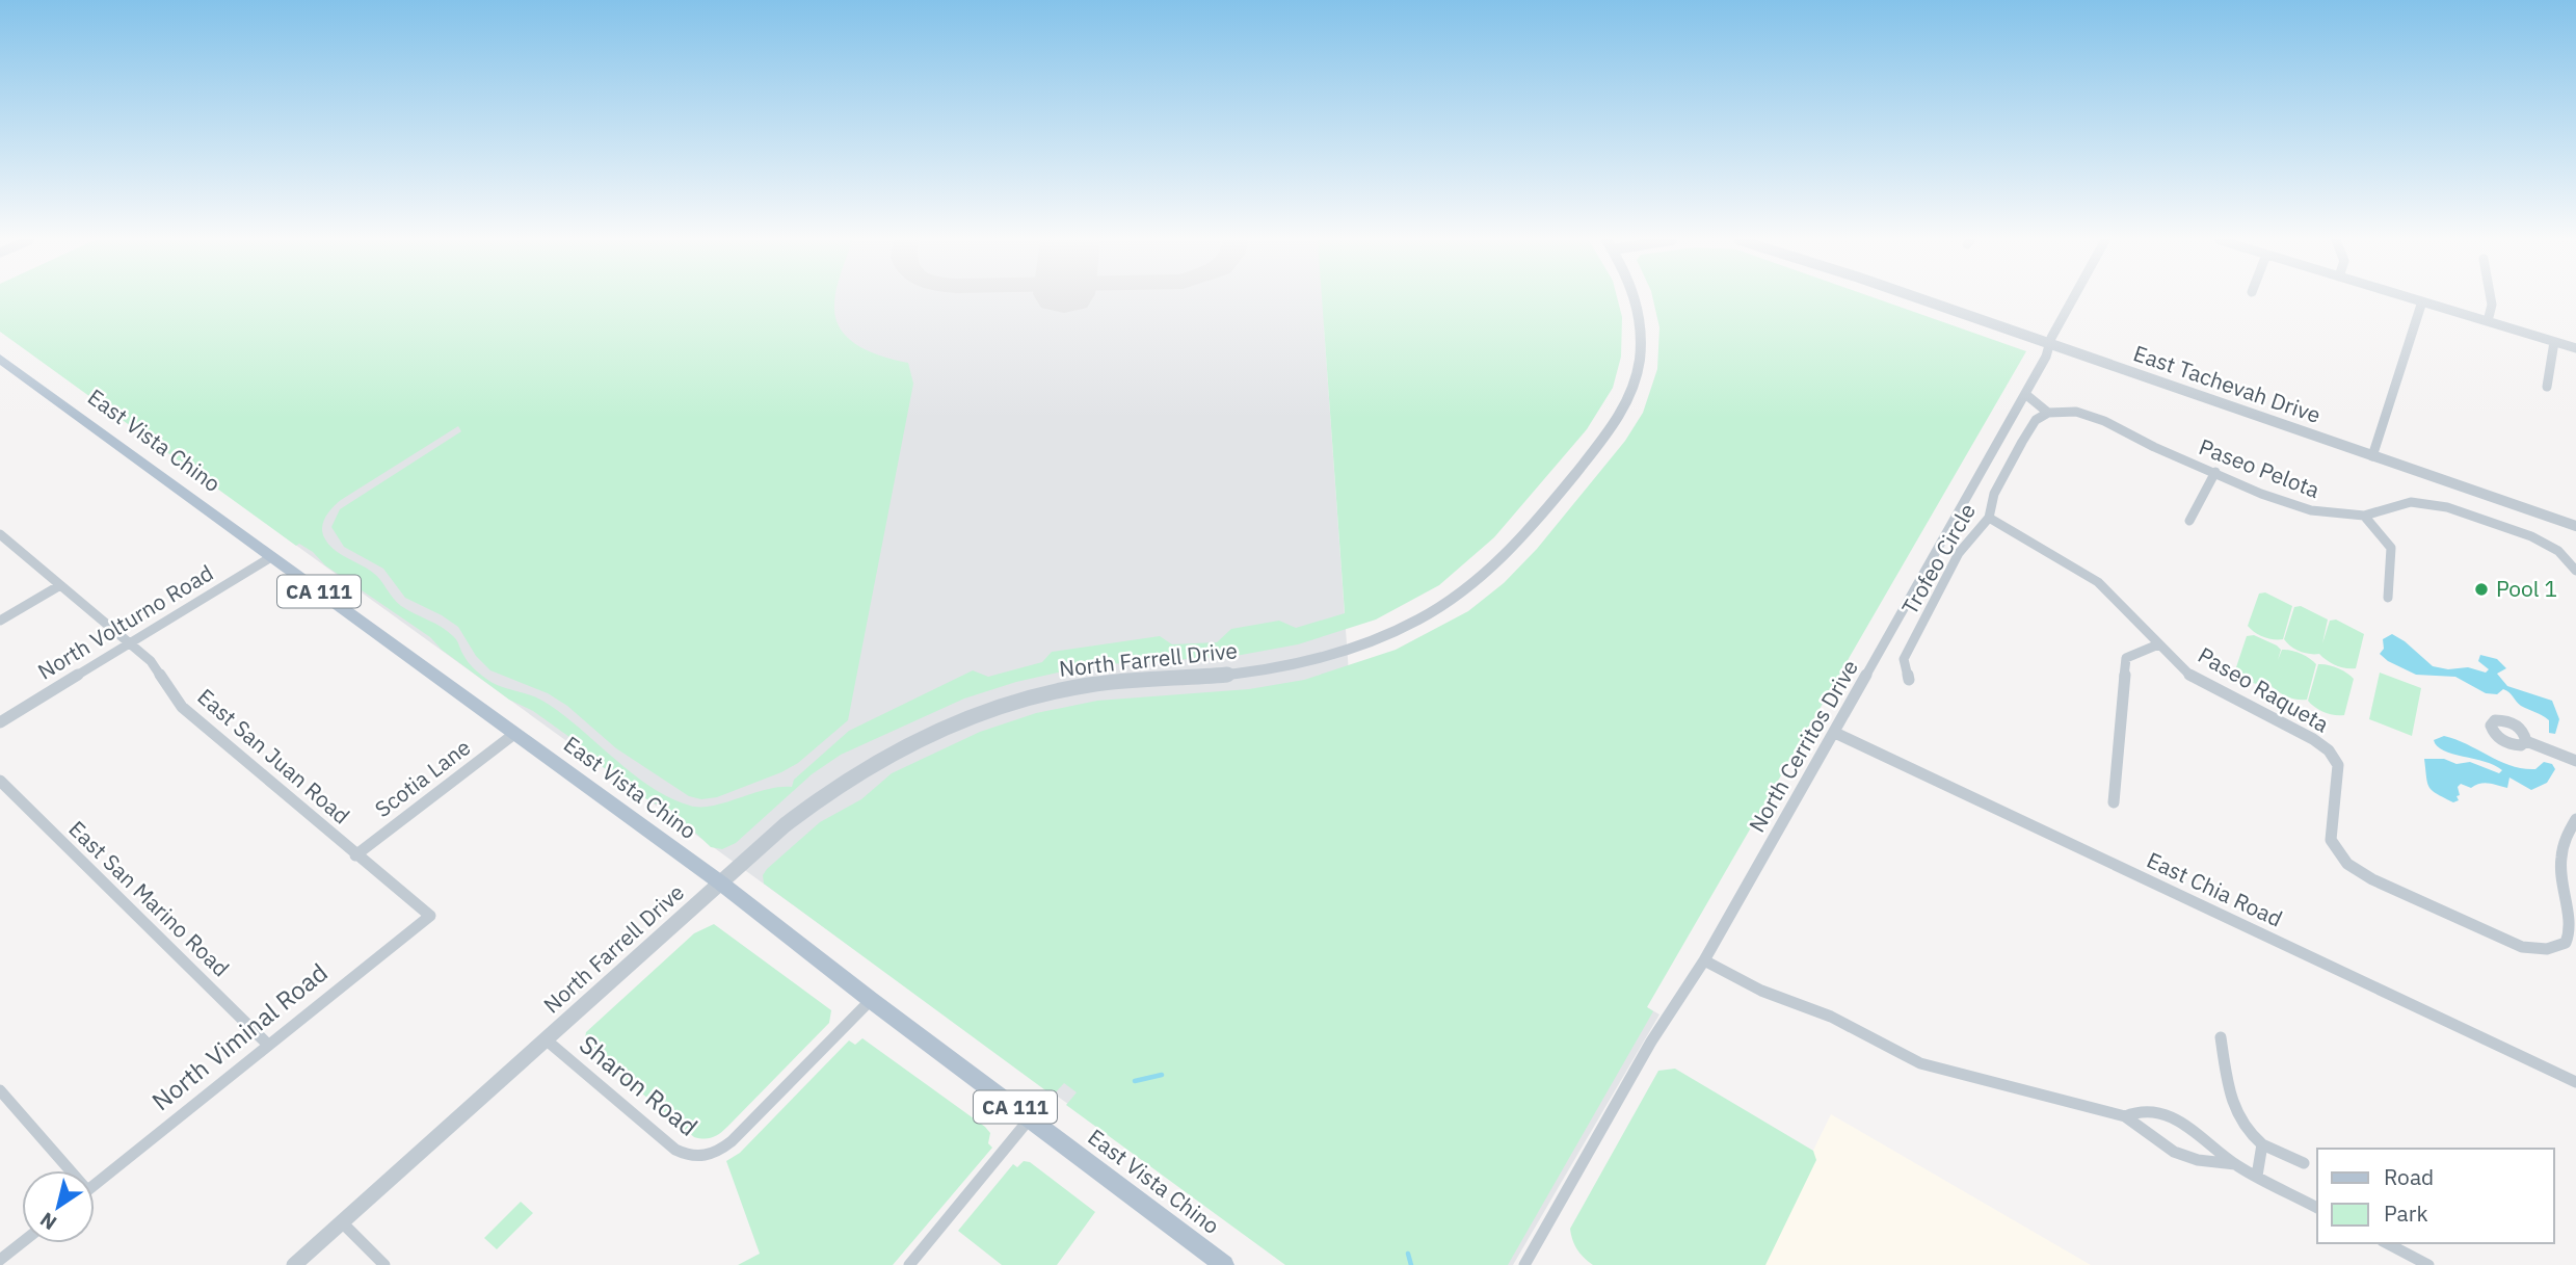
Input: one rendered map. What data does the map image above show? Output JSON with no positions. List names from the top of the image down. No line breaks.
{"streets":{"main road":["East Vista Chino","CA 111"],"street":["East Tachevah Drive","Paseo Pelota","Trofeo Circle","North Volturno Road","North Farrell Drive","Paseo Raqueta","North Cerritos Drive","East San Juan Road","Scotia Lane","East Chia Road","East San Marino Road","North Viminal Road","Sharon Road"]},"crossings":[["East Tachevah Drive","North Cerritos Drive"],["East Vista Chino","North Volturno Road"],["East Vista Chino","North Farrell Drive"],["East Vista Chino","Scotia Lane"],["East Vista Chino","Sharon Road"],["Paseo Pelota","Trofeo Circle"],["Trofeo Circle","Paseo Raqueta"],["North Volturno Road","East San Juan Road"],["North Farrell Drive","Sharon Road"],["North Cerritos Drive","East Chia Road"],["East San Juan Road","Scotia Lane"],["East San Juan Road","North Viminal Road"],["East San Marino Road","North Viminal Road"]],"places":["Pool 1"],"legend":["Road","Park"],"north":"bottom left"}
